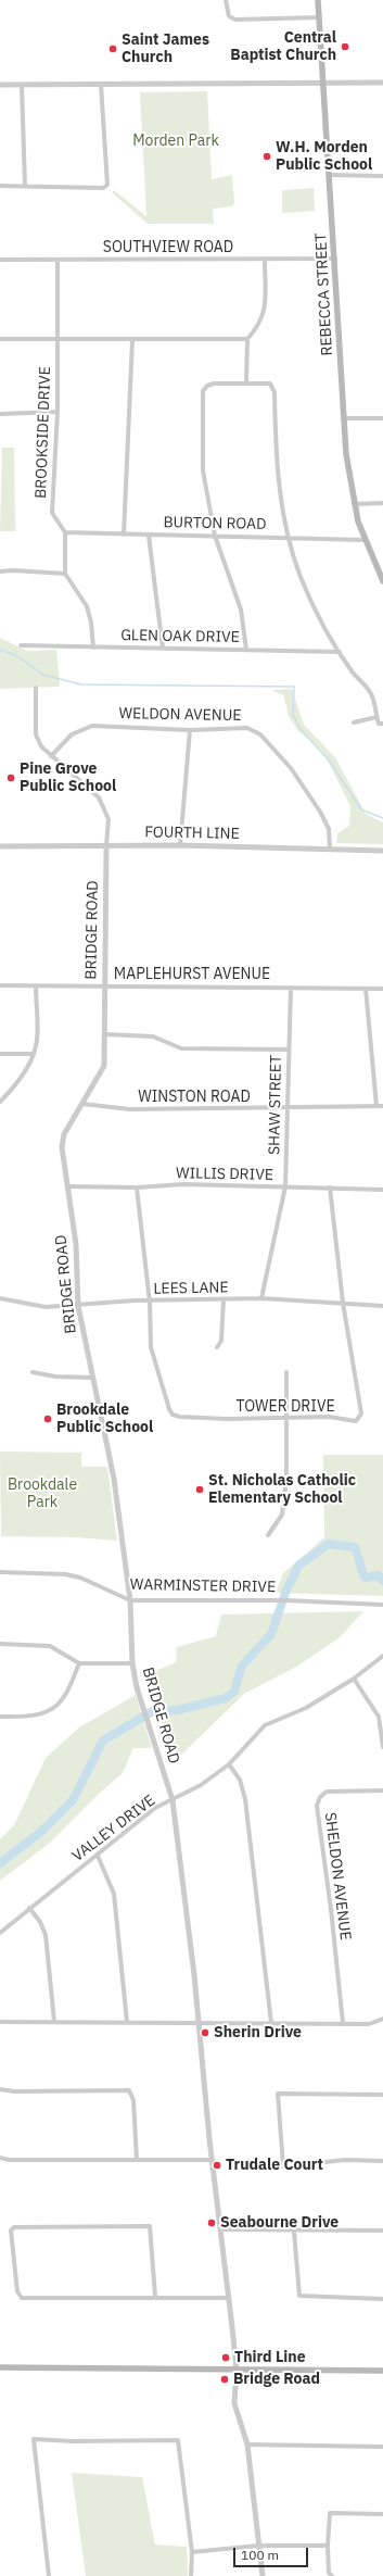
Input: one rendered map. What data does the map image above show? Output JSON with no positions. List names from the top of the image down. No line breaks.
{"streets":{"main road":["REBECCA STREET"],"street":["SOUTHVIEW ROAD","BROOKSIDE DRIVE","BURTON ROAD","GLEN OAK DRIVE","WELDON AVENUE","FOURTH LINE","BRIDGE ROAD","MAPLEHURST AVENUE","WINSTON ROAD","SHAW STREET","WILLIS DRIVE","LEES LANE","TOWER DRIVE","WARMINSTER DRIVE","VALLEY DRIVE","SHELDON AVENUE"]},"crossings":[["SOUTHVIEW ROAD","REBECCA STREET"],["SOUTHVIEW ROAD","BROOKSIDE DRIVE"],["REBECCA STREET","BURTON ROAD"],["BROOKSIDE DRIVE","BURTON ROAD"],["WELDON AVENUE","FOURTH LINE"],["FOURTH LINE","BRIDGE ROAD"],["BRIDGE ROAD","MAPLEHURST AVENUE"],["BRIDGE ROAD","WINSTON ROAD"],["BRIDGE ROAD","WILLIS DRIVE"],["BRIDGE ROAD","LEES LANE"],["BRIDGE ROAD","WARMINSTER DRIVE"],["BRIDGE ROAD","VALLEY DRIVE"],["MAPLEHURST AVENUE","SHAW STREET"],["WINSTON ROAD","SHAW STREET"],["SHAW STREET","WILLIS DRIVE"],["SHAW STREET","LEES LANE"],["LEES LANE","TOWER DRIVE"]],"parks":["Morden Park","Brookdale Park"],"places":["Central Baptist Church","Saint James Church","W.H. Morden Public School","Pine Grove Public School","Brookdale Public School","St. Nicholas Catholic Elementary School","Sherin Drive","Trudale Court","Seabourne Drive","Third Line","Bridge Road"],"scale_bar":"100 m"}
